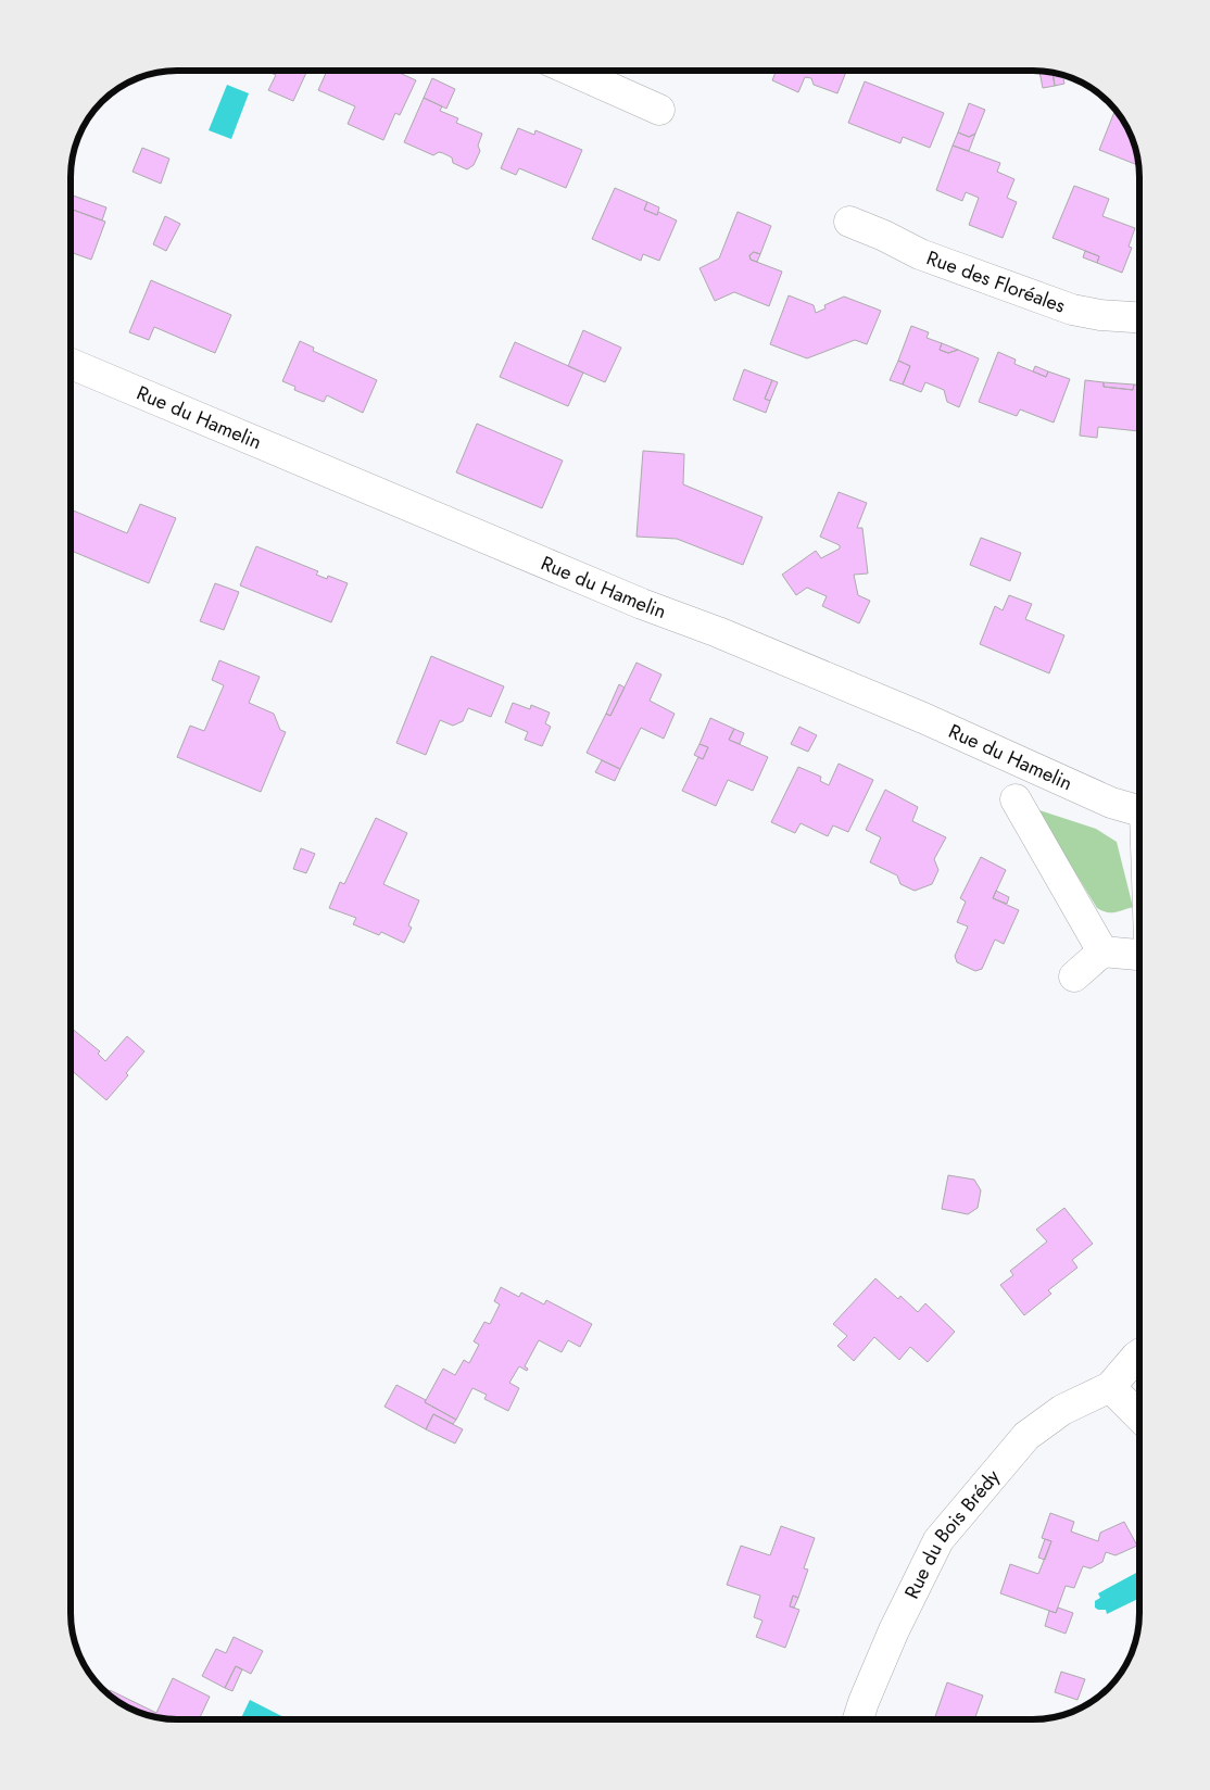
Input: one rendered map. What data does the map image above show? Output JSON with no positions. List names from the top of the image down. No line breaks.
{"streets":{"street":["Rue des Floréales","Rue du Hamelin","Rue du Bois Brédy"]}}
